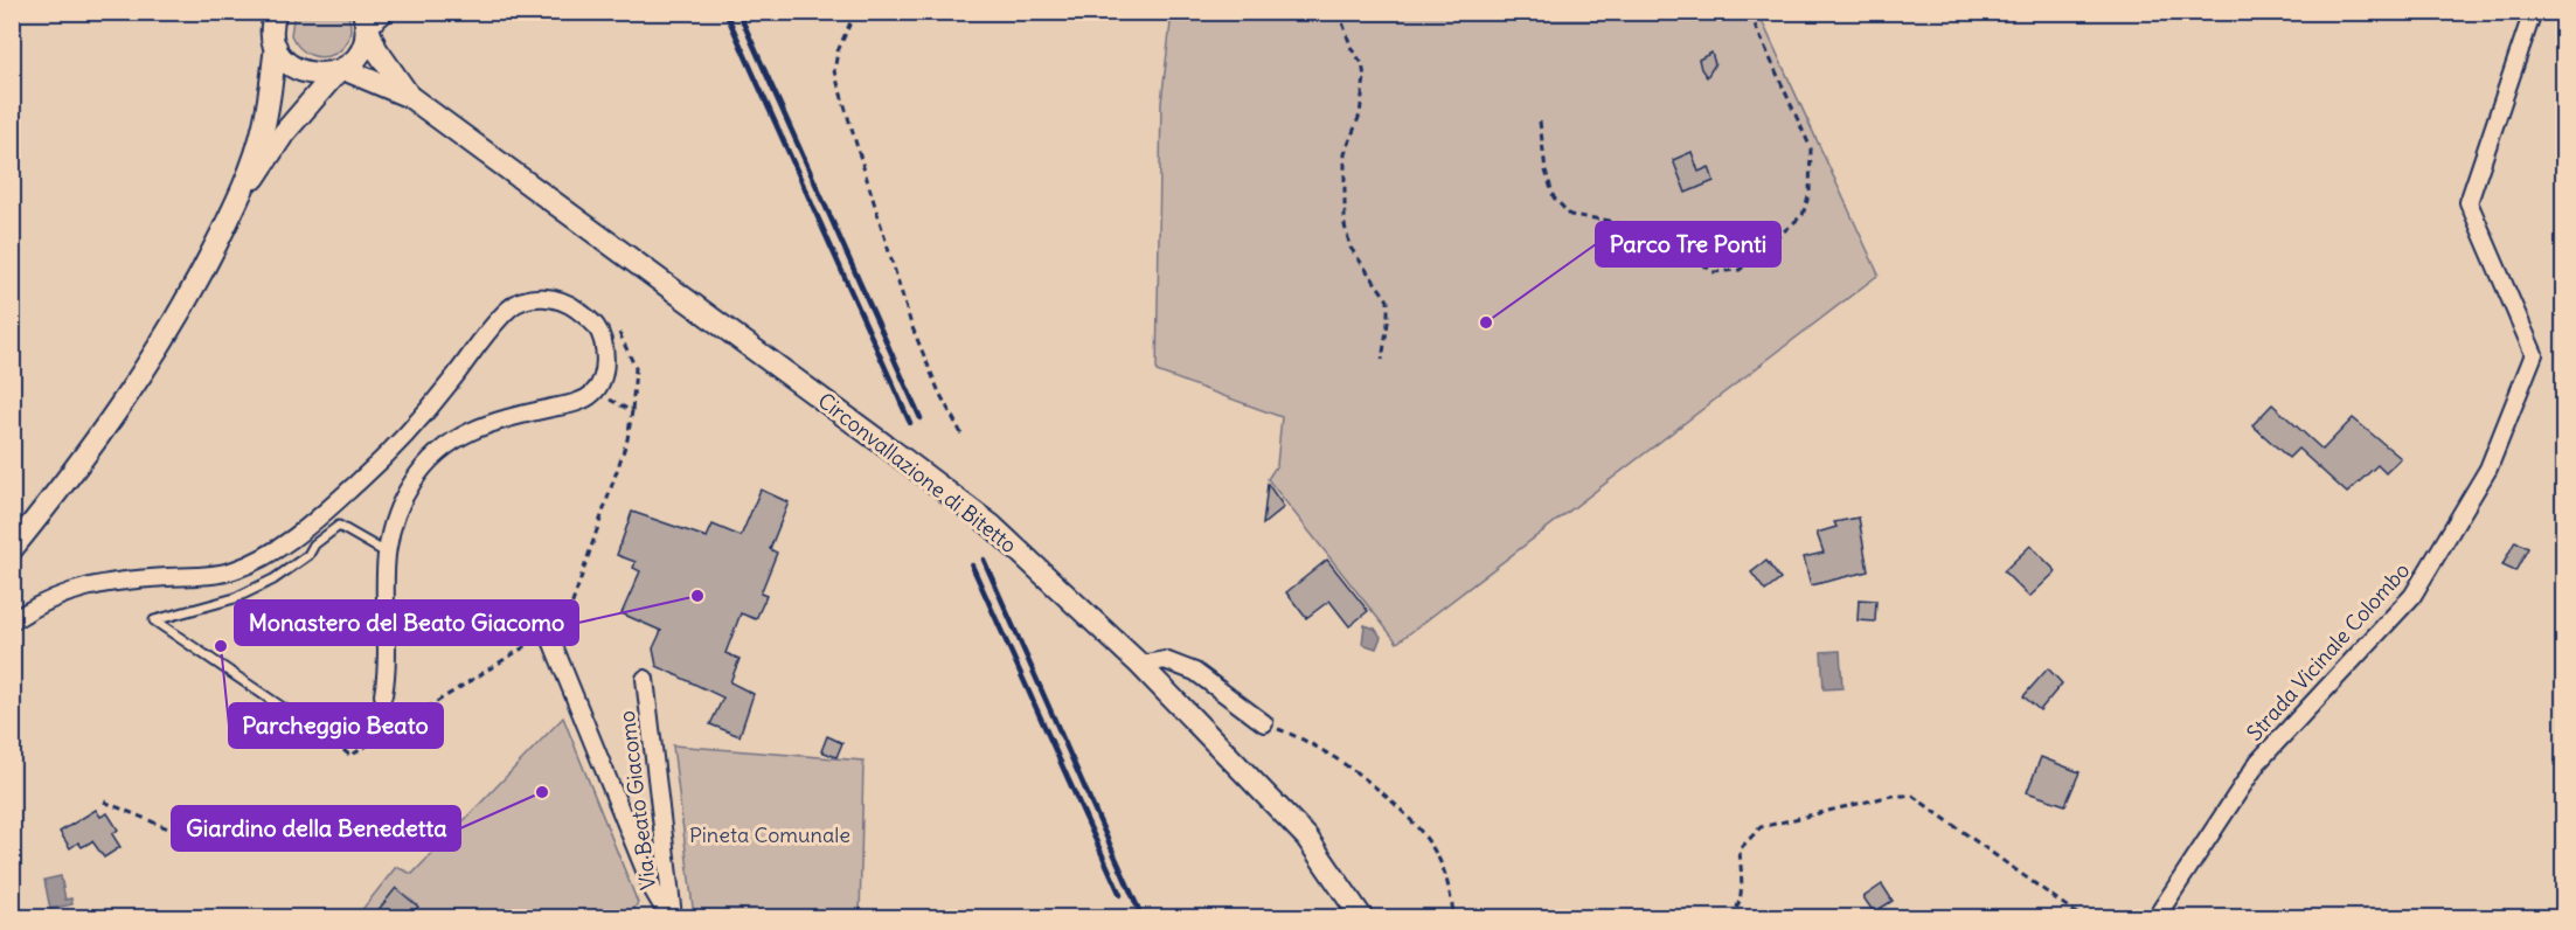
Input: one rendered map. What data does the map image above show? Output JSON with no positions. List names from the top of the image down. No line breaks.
{"streets":{"main road":["Circonvallazione di Bitetto"],"street":["Strada Vicinale Colombo","Via Beato Giacomo"]},"parks":["Pineta Comunale"],"places":["Parco Tre Ponti","Monastero del Beato Giacomo","Parcheggio Beato","Giardino della Benedetta"]}
